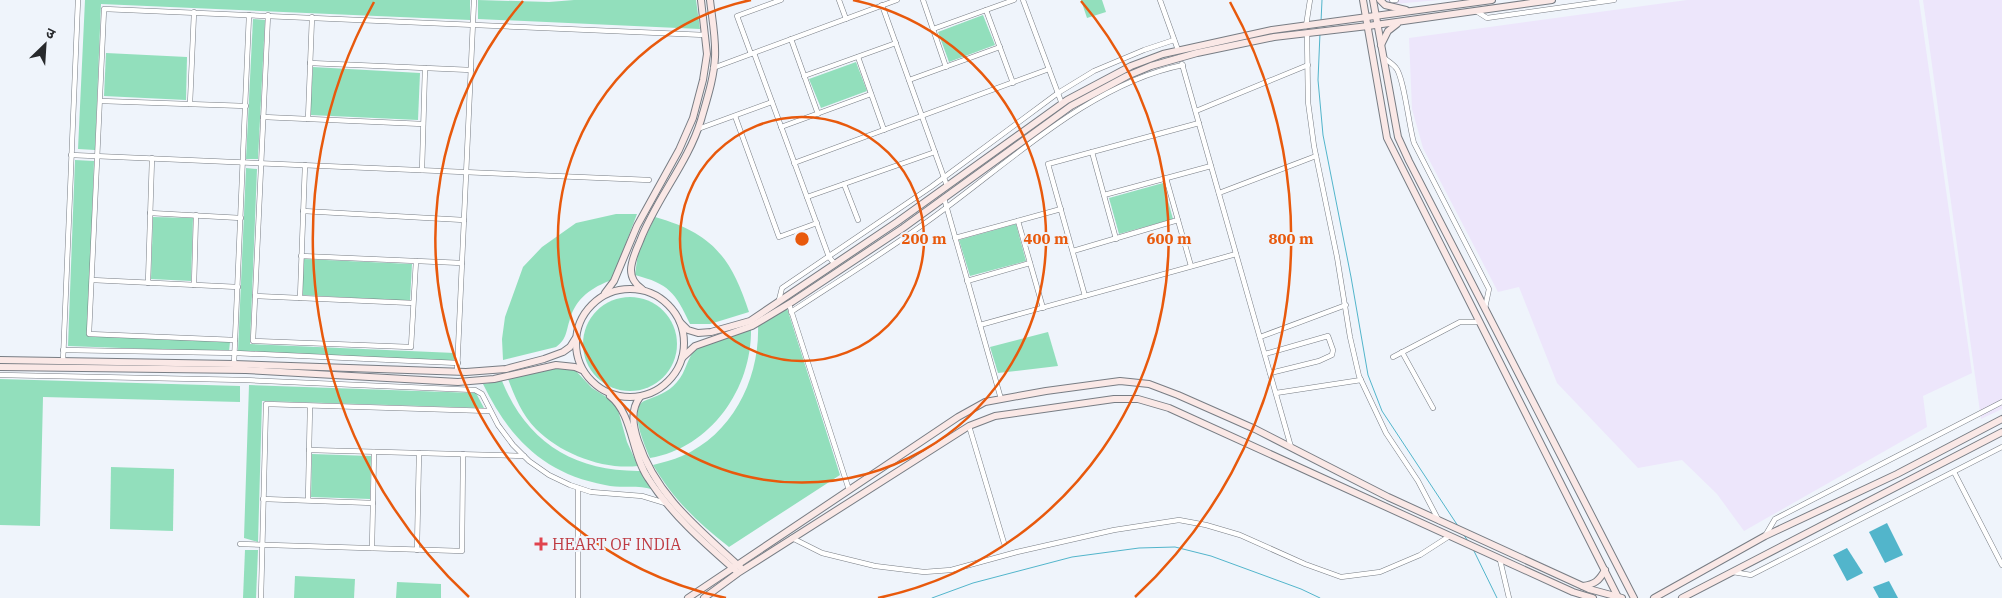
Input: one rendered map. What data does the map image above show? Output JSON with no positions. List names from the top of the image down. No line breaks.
{"places":{"health":["HEART OF INDIA"]},"north":"top right","rings":["200 m","400 m","600 m","800 m"]}
